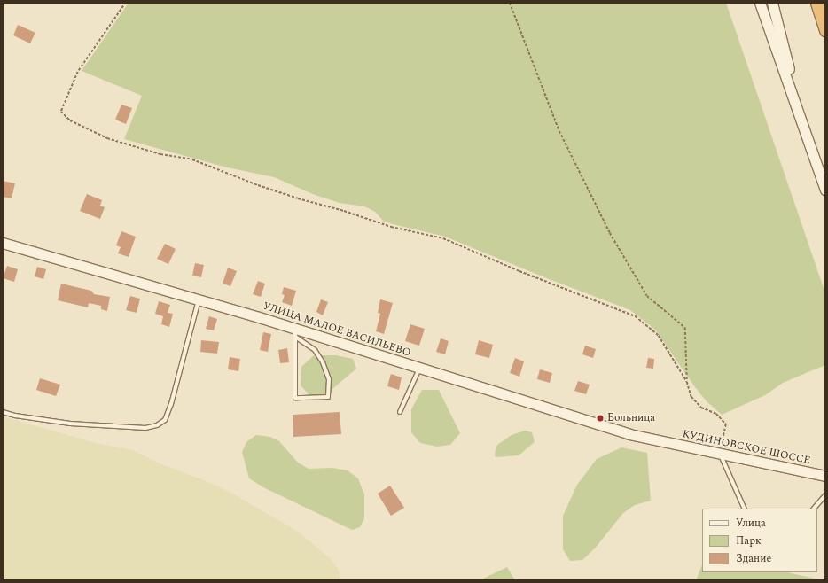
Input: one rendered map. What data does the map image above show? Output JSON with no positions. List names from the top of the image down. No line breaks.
{"streets":{"main road":["УЛИЦА МАЛОЕ ВАСИЛЬЕВО","КУДИНОВСКОЕ ШОССЕ"]},"crossings":[["УЛИЦА МАЛОЕ ВАСИЛЬЕВО","КУДИНОВСКОЕ ШОССЕ"]],"places":["Больница"],"legend":["Улица","Парк","Здание"]}
